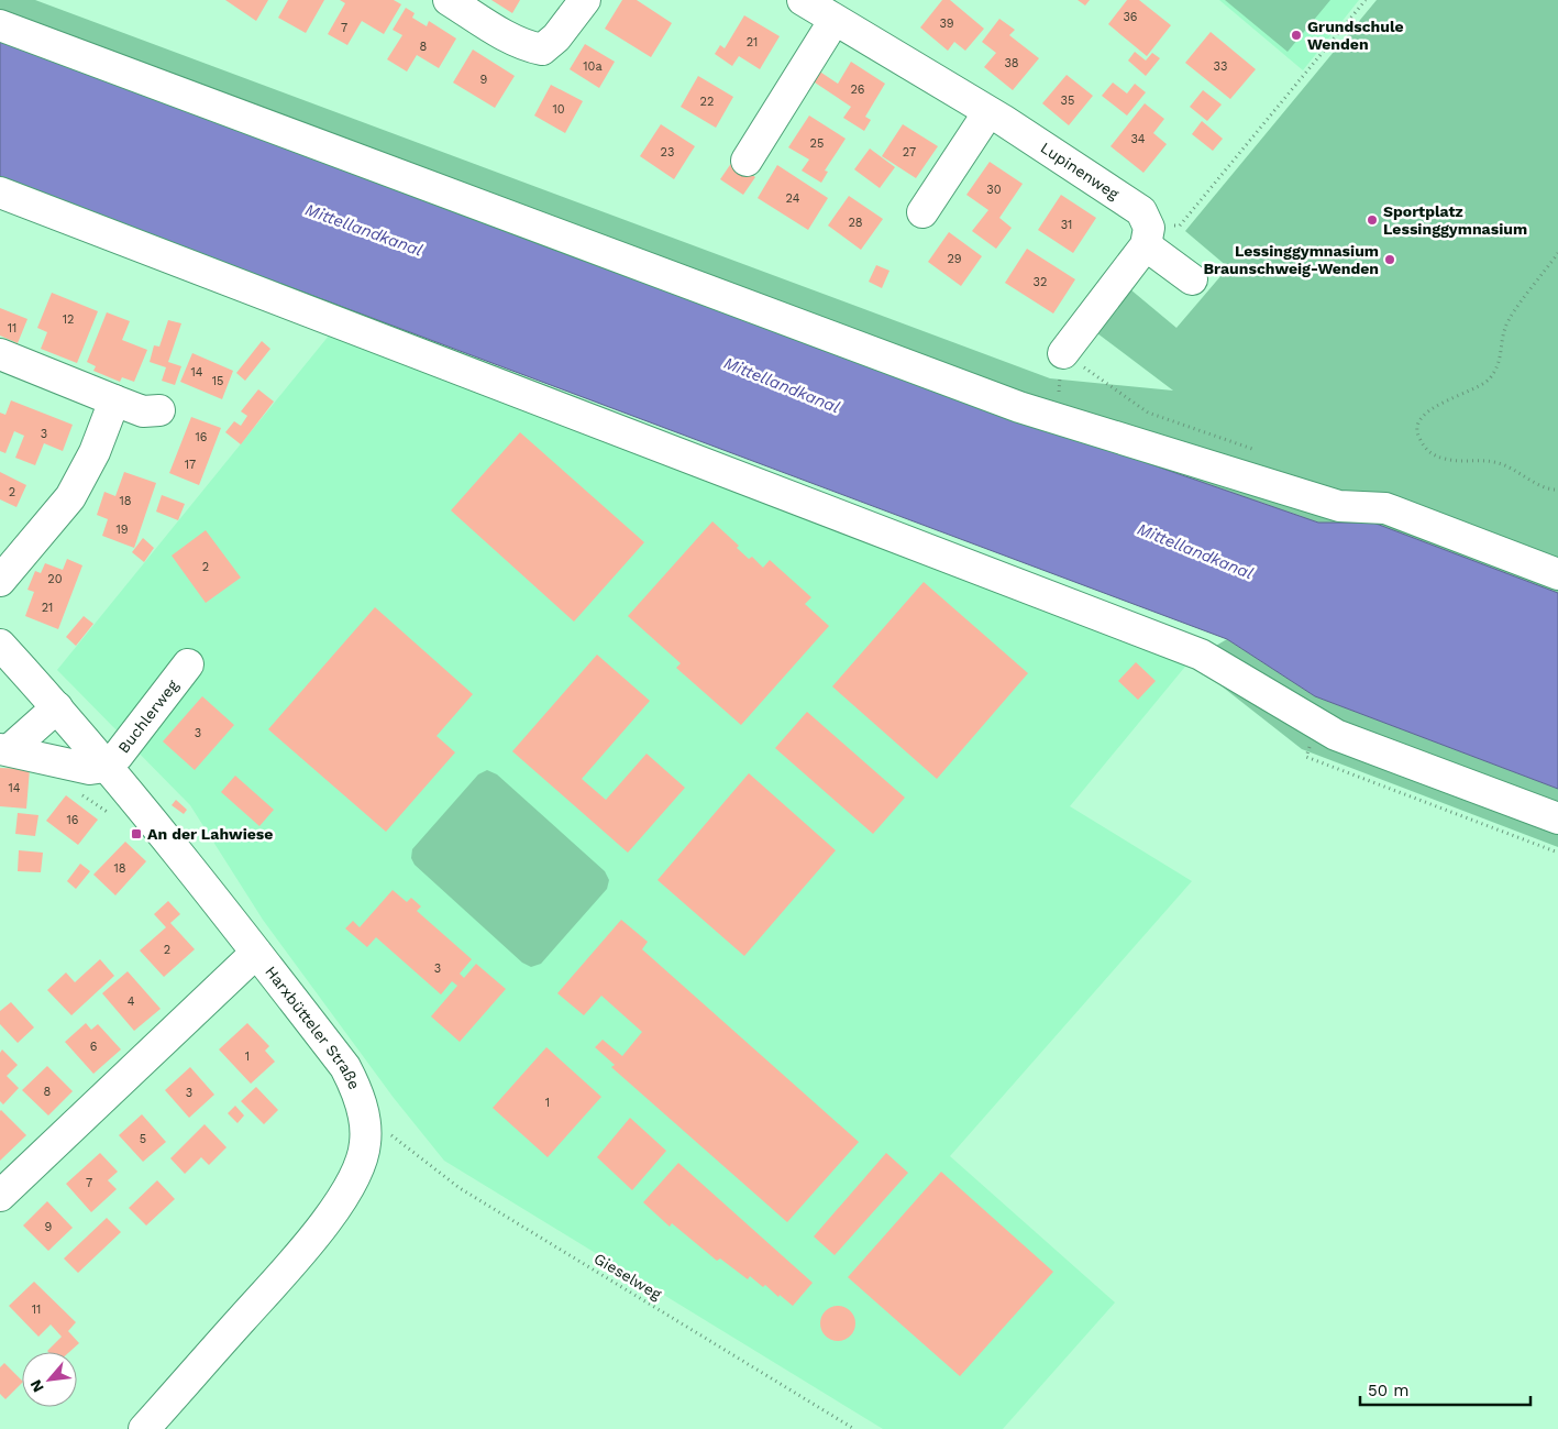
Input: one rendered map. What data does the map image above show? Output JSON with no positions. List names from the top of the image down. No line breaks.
{"streets":{"street":["Lupinenweg","Buchlerweg","Harxbütteler Straße"],"path":["Gieselweg"]},"crossings":[["Buchlerweg","Harxbütteler Straße"]],"water":["Mittellandkanal"],"places":{"other":["Grundschule Wenden","Sportplatz Lessinggymnasium","Lessinggymnasium Braunschweig-Wenden"],"transit":["An der Lahwiese"]},"house_numbers":["36","39","7","21","8","38","10a","33","9","26","35","22","10","34","25","23","27","30","24","28","31","29","32","12","11","14","15","3","16","17","2","18","19","2","20","21","3","14","16","18","2","3","4","6","1","8","3","1","5","7","9","11"],"scale_bar":"50 m","north":"bottom left"}
